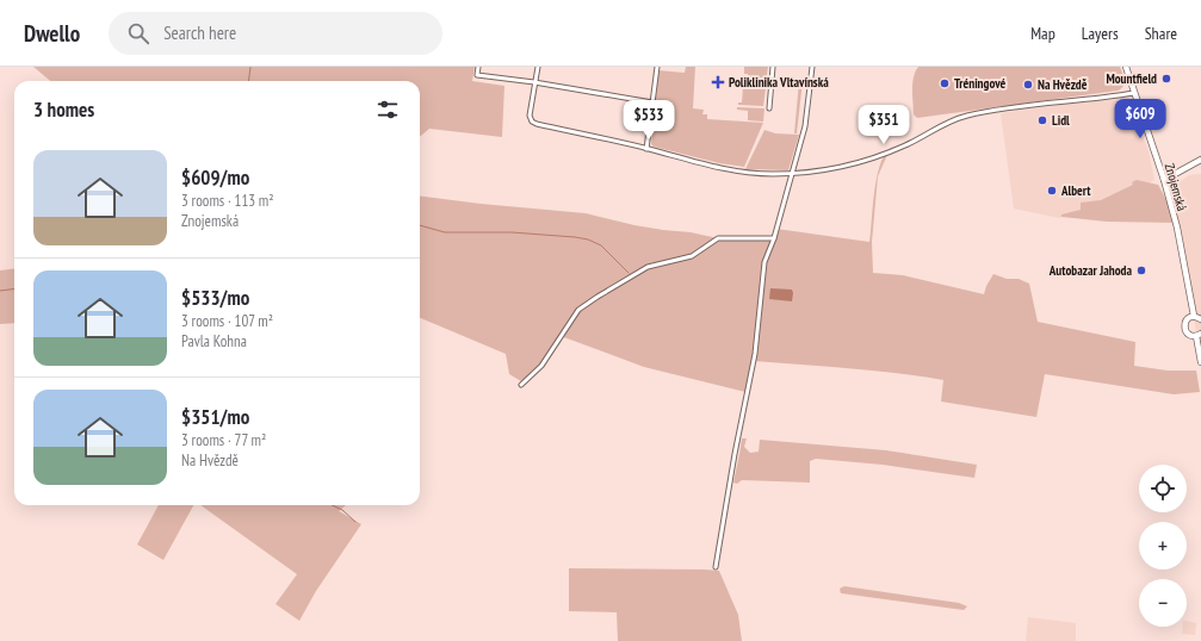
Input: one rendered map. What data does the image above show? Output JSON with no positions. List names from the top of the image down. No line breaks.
{"streets":{"main road":["Znojemská"]},"places":{"other":["Mountfield","Tréningové","Na Hvězdě","Lidl","Albert","Autobazar Jahoda"],"health":["Poliklinika Vltavínská"]},"page":{"header":"Dwello","search":"Search here","nav":["Map","Layers","Share"],"heading":"3 homes","price":["$609","$533","$351"],"list":[{"name":"$609/mo","note":"3 rooms · 113 m² · Znojemská"},{"name":"$533/mo","note":"3 rooms · 107 m² · Pavla Kohna"},{"name":"$351/mo","note":"3 rooms · 77 m² · Na Hvězdě"}],"map_buttons":["+","−"]}}
